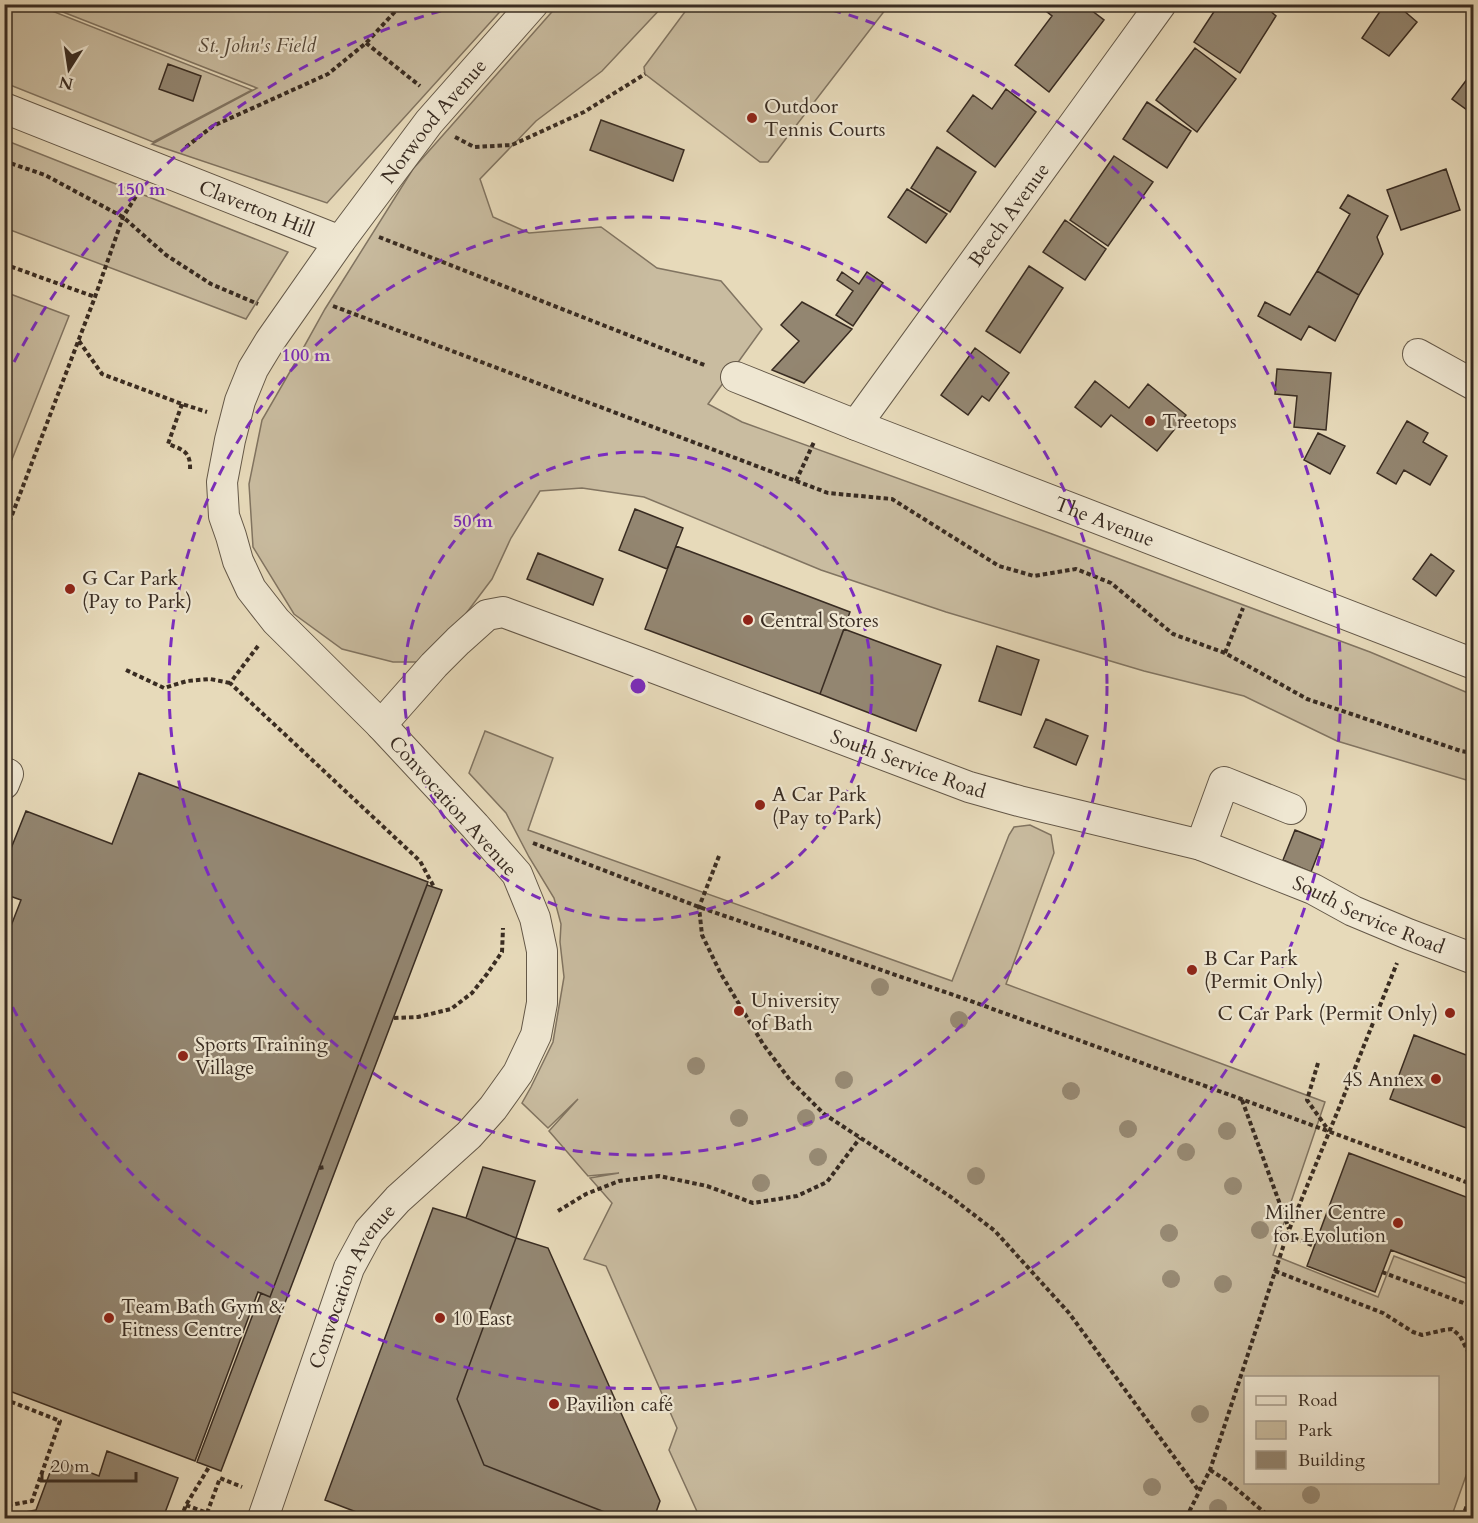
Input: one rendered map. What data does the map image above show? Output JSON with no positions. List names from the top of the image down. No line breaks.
{"streets":{"street":["Norwood Avenue","Claverton Hill","Beech Avenue","The Avenue","South Service Road","Convocation Avenue"]},"crossings":[["Norwood Avenue","Claverton Hill"],["Norwood Avenue","Convocation Avenue"],["Claverton Hill","Convocation Avenue"],["Beech Avenue","The Avenue"],["South Service Road","Convocation Avenue"]],"parks":["St. John's Field"],"places":["Outdoor Tennis Courts","Treetops","G Car Park (Pay to Park)","Central Stores","A Car Park (Pay to Park)","B Car Park (Permit Only)","University of Bath","C Car Park (Permit Only)","Sports Training Village","4S Annex","Milner Centre for Evolution","Team Bath Gym & Fitness Centre","10 East","Pavilion café"],"legend":["Road","Park","Building"],"scale_bar":"20 m","north":"bottom","rings":["150 m","100 m","50 m"]}
